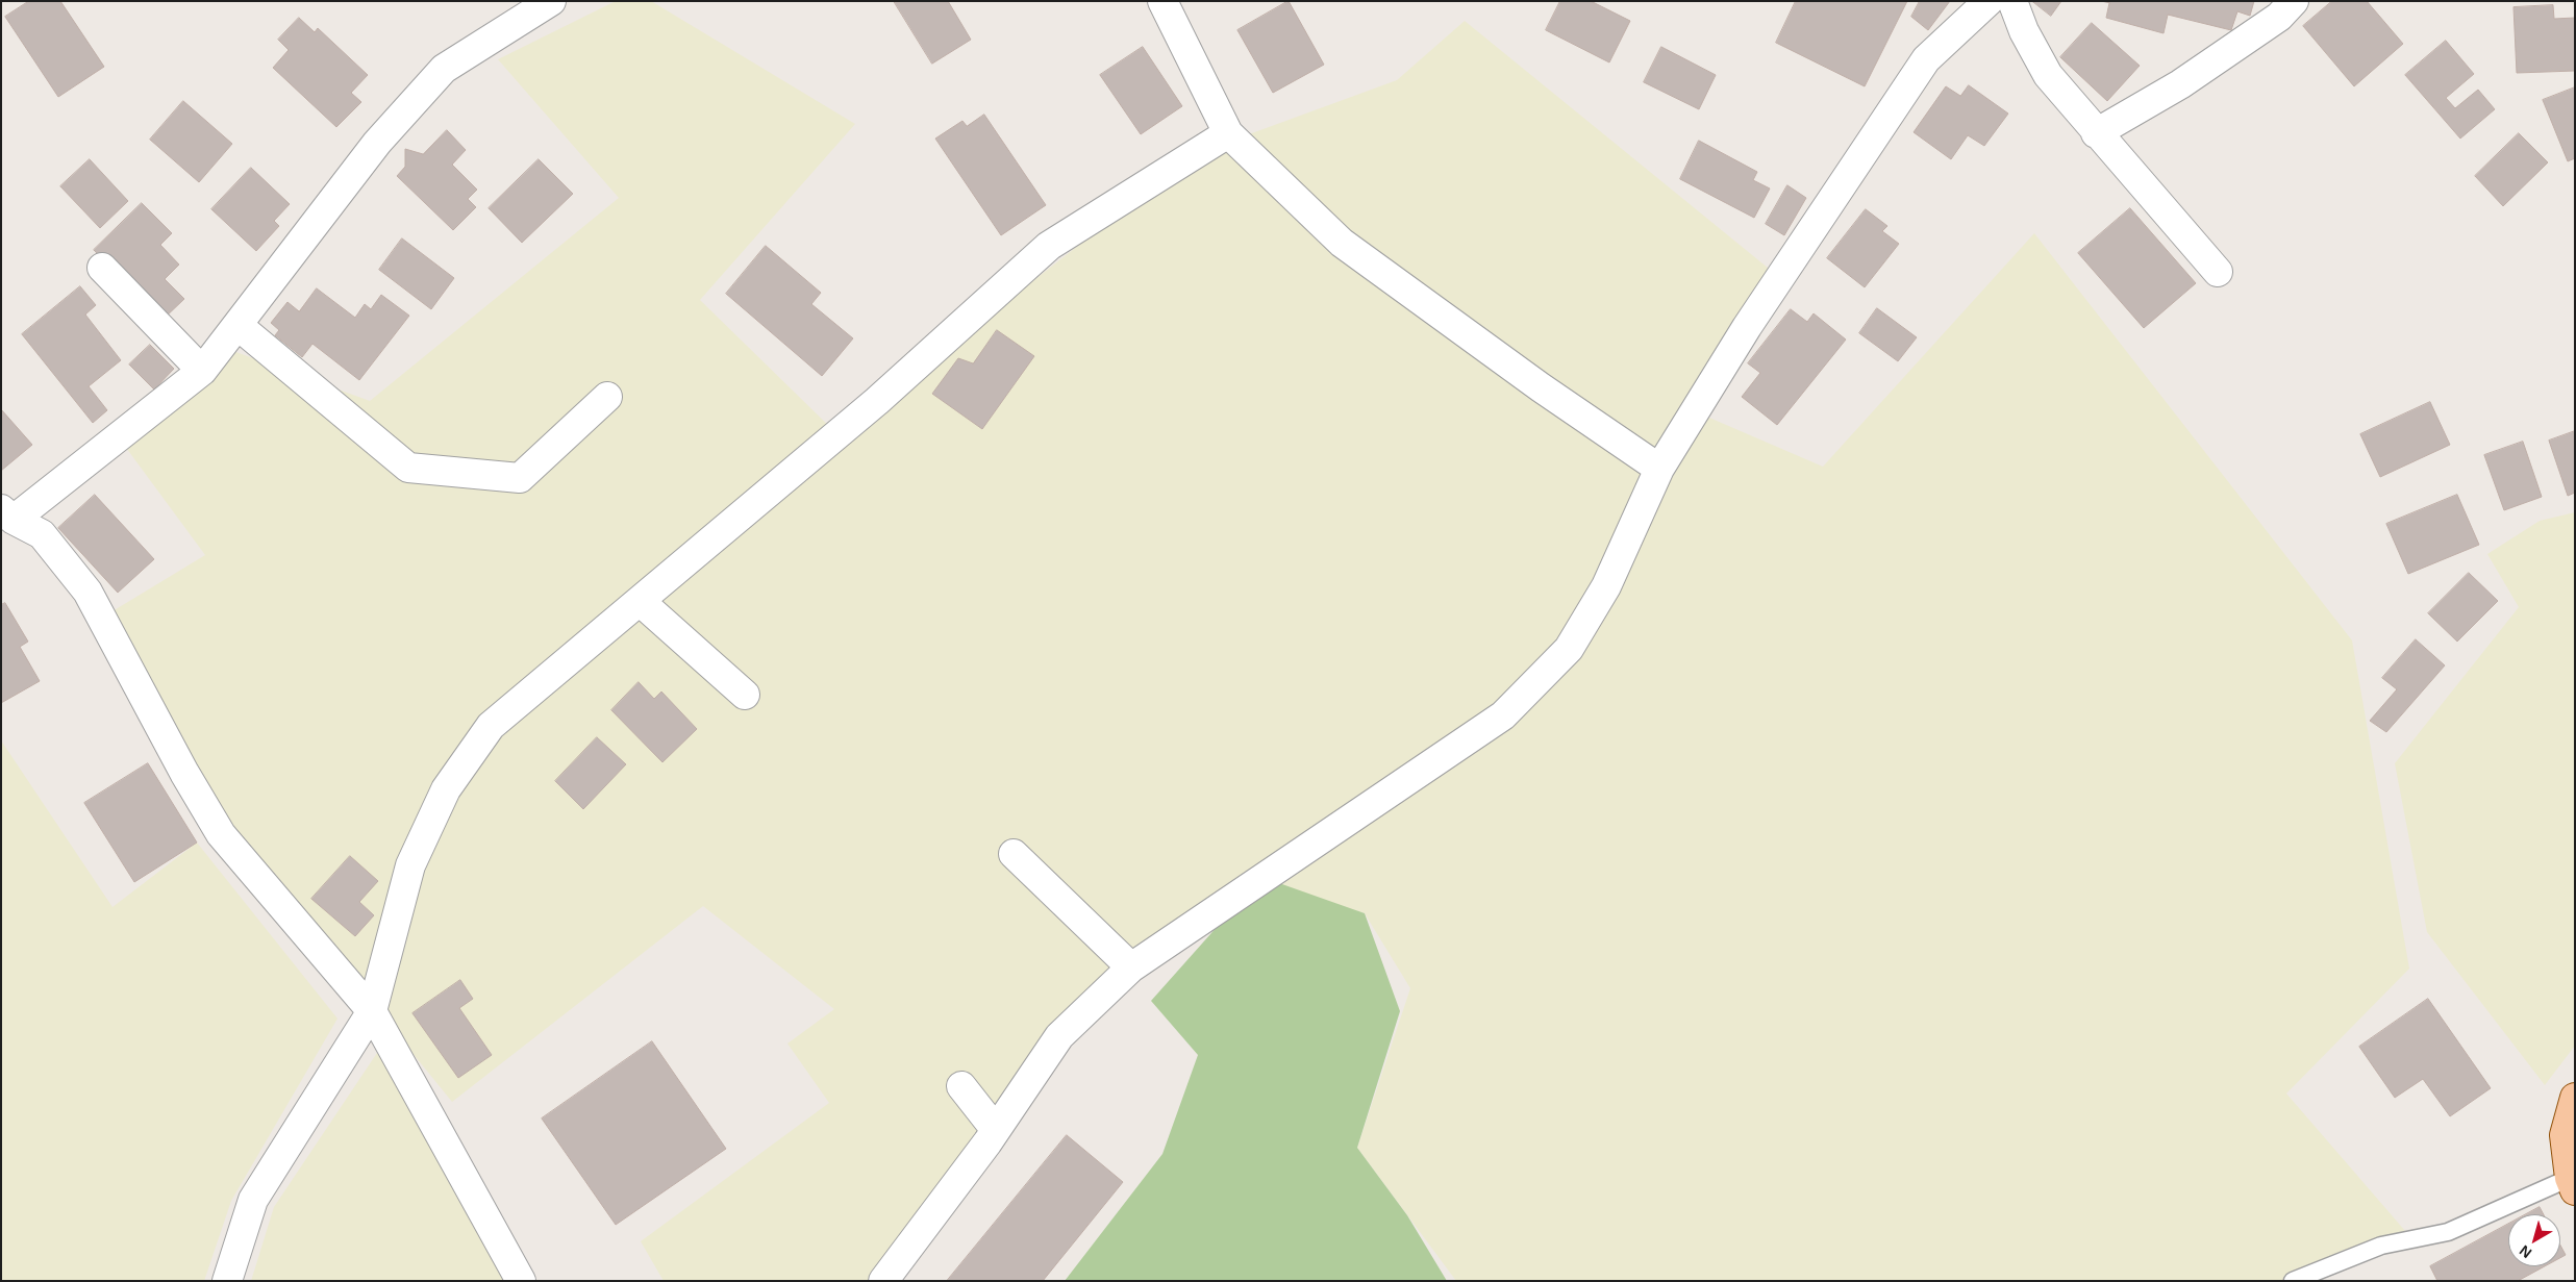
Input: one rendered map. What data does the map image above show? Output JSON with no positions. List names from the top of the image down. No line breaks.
{"north":"bottom left"}
